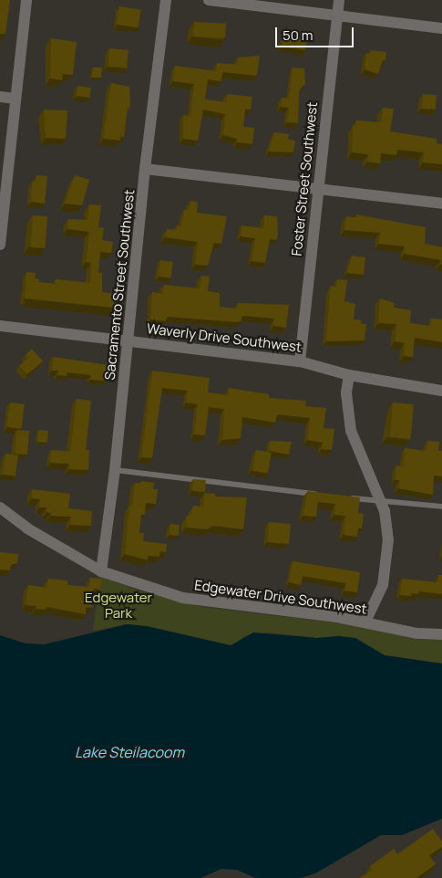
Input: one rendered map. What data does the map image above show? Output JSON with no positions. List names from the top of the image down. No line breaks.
{"streets":{"street":["Foster Street Southwest","Sacramento Street Southwest","Waverly Drive Southwest","Edgewater Drive Southwest"]},"crossings":[["Foster Street Southwest","Waverly Drive Southwest"],["Sacramento Street Southwest","Waverly Drive Southwest"],["Sacramento Street Southwest","Edgewater Drive Southwest"]],"water":["Lake Steilacoom"],"parks":["Edgewater Park"],"scale_bar":"50 m"}
